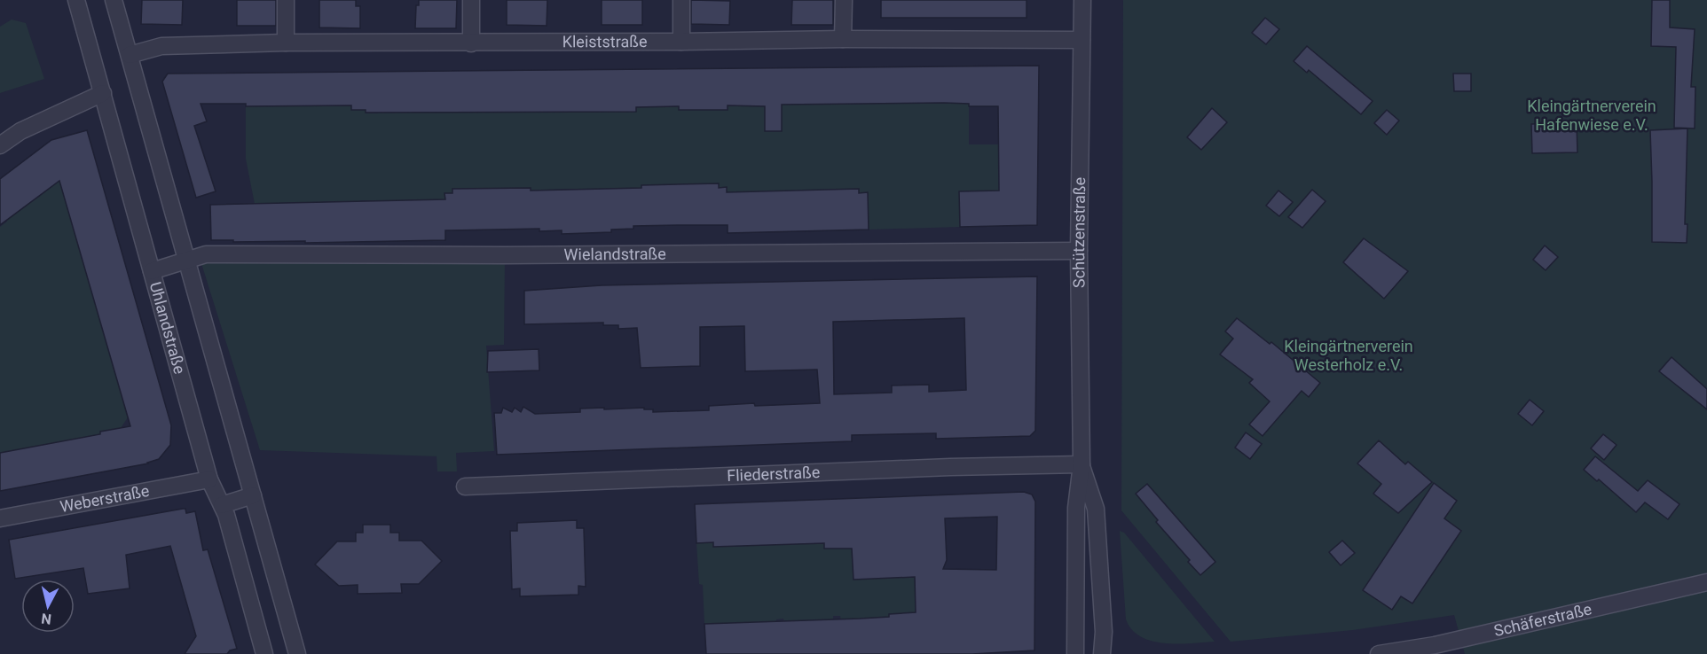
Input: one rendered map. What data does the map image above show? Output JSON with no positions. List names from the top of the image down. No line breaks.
{"streets":{"street":["Kleiststraße","Schützenstraße","Wielandstraße","Uhlandstraße","Fliederstraße","Weberstraße","Schäferstraße"]},"crossings":[["Kleiststraße","Schützenstraße"],["Schützenstraße","Wielandstraße"],["Schützenstraße","Fliederstraße"],["Wielandstraße","Uhlandstraße"],["Uhlandstraße","Weberstraße"]],"parks":["Kleingärtnerverein Hafenwiese e.V.","Kleingärtnerverein Westerholz e.V."],"north":"bottom"}
